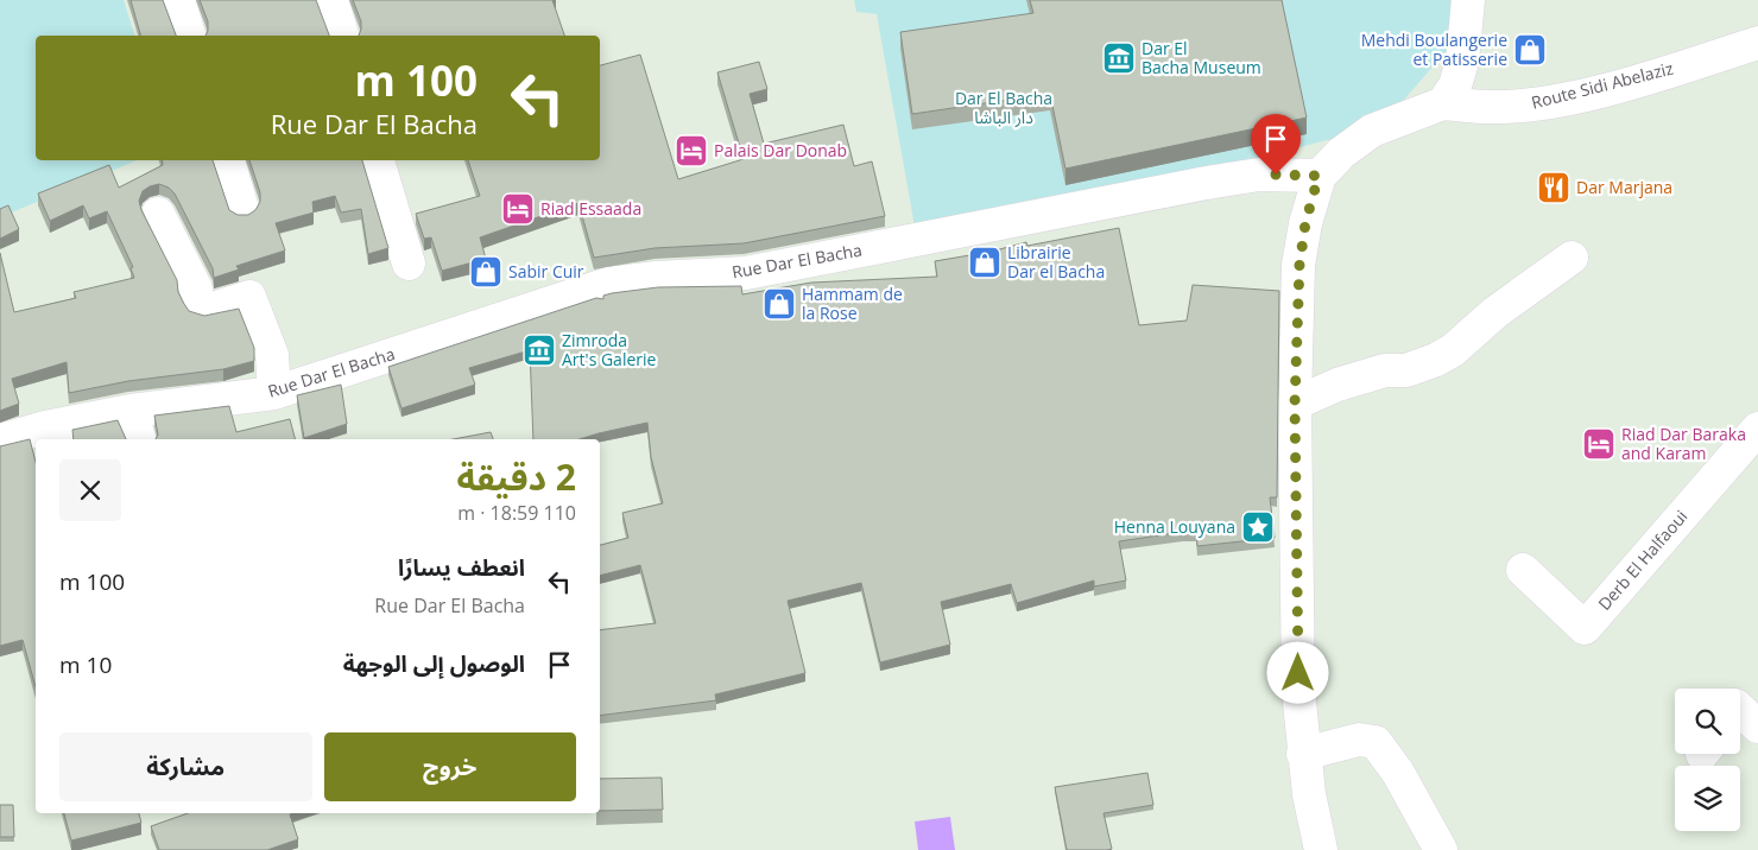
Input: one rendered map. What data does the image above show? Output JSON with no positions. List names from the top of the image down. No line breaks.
{"streets":{"street":["Route Sidi Abelaziz","Rue Dar El Bacha","Derb El Halfaoui"]},"parks":["Dar El Bacha دار الباشا"],"places":{"shop":["Mehdi Boulangerie et Patisserie","Librairie Dar el Bacha","Sabir Cuir","Hammam de la Rose"],"museum":["Dar El Bacha Museum","Zimroda Art's Galerie"],"hotel":["Palais Dar Donab","Riad Essaada","Riad Dar Baraka and Karam"],"restaurant":["Dar Marjana"],"place":["Henna Louyana"]},"page":{"turn":["100 m","Rue Dar El Bacha"],"heading":["2 دقيقة","110 m · 18:59"],"list":[{"name":"انعطف يسارًا","note":"Rue Dar El Bacha","value":"100 m"},{"name":"الوصول إلى الوجهة","value":"10 m"}],"buttons":["خروج","مشاركة"]}}
